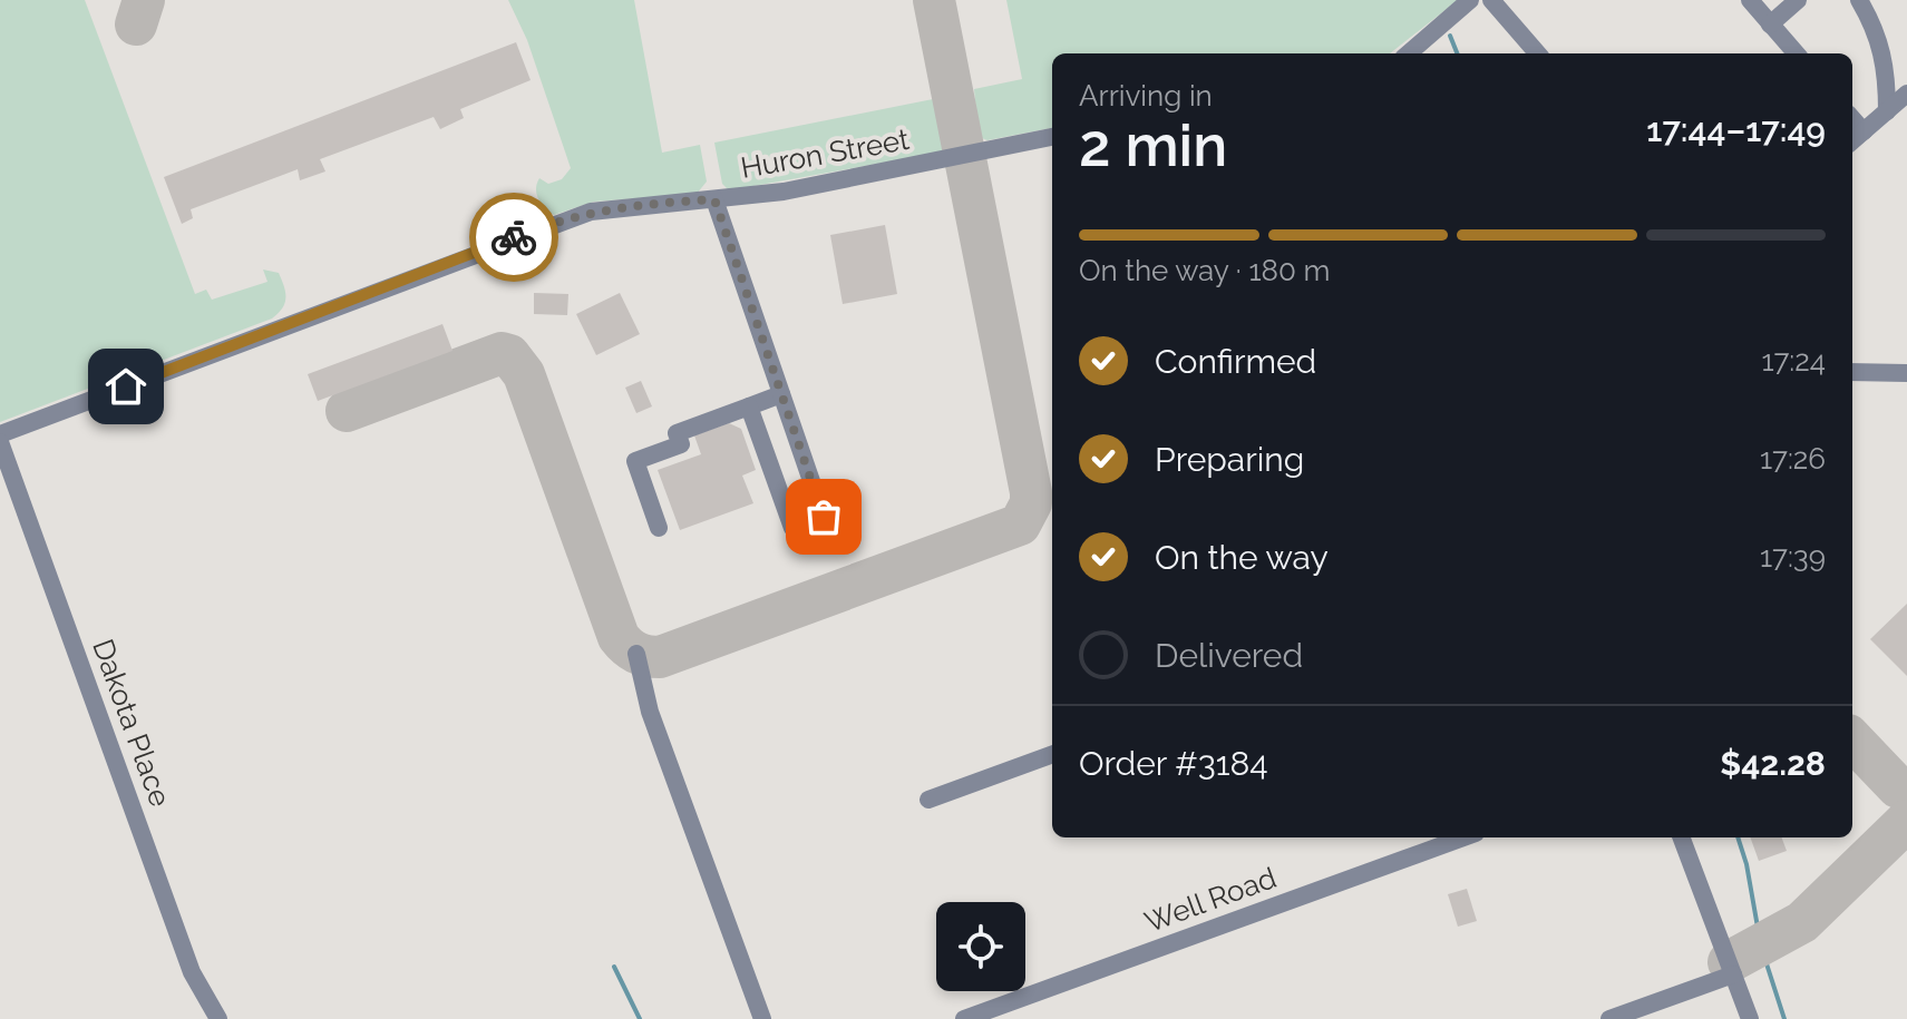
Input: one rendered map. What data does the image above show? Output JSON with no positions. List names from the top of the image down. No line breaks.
{"streets":{"street":["Huron Street","Dakota Place","Well Road"]},"page":{"heading":["2 min","Arriving in","17:44–17:49"],"panel":["Order #3184","$42.28"],"bar":"On the way · 180 m","list":[["Confirmed","17:24"],["Preparing","17:26"],["On the way","17:39"],"Delivered"]}}
